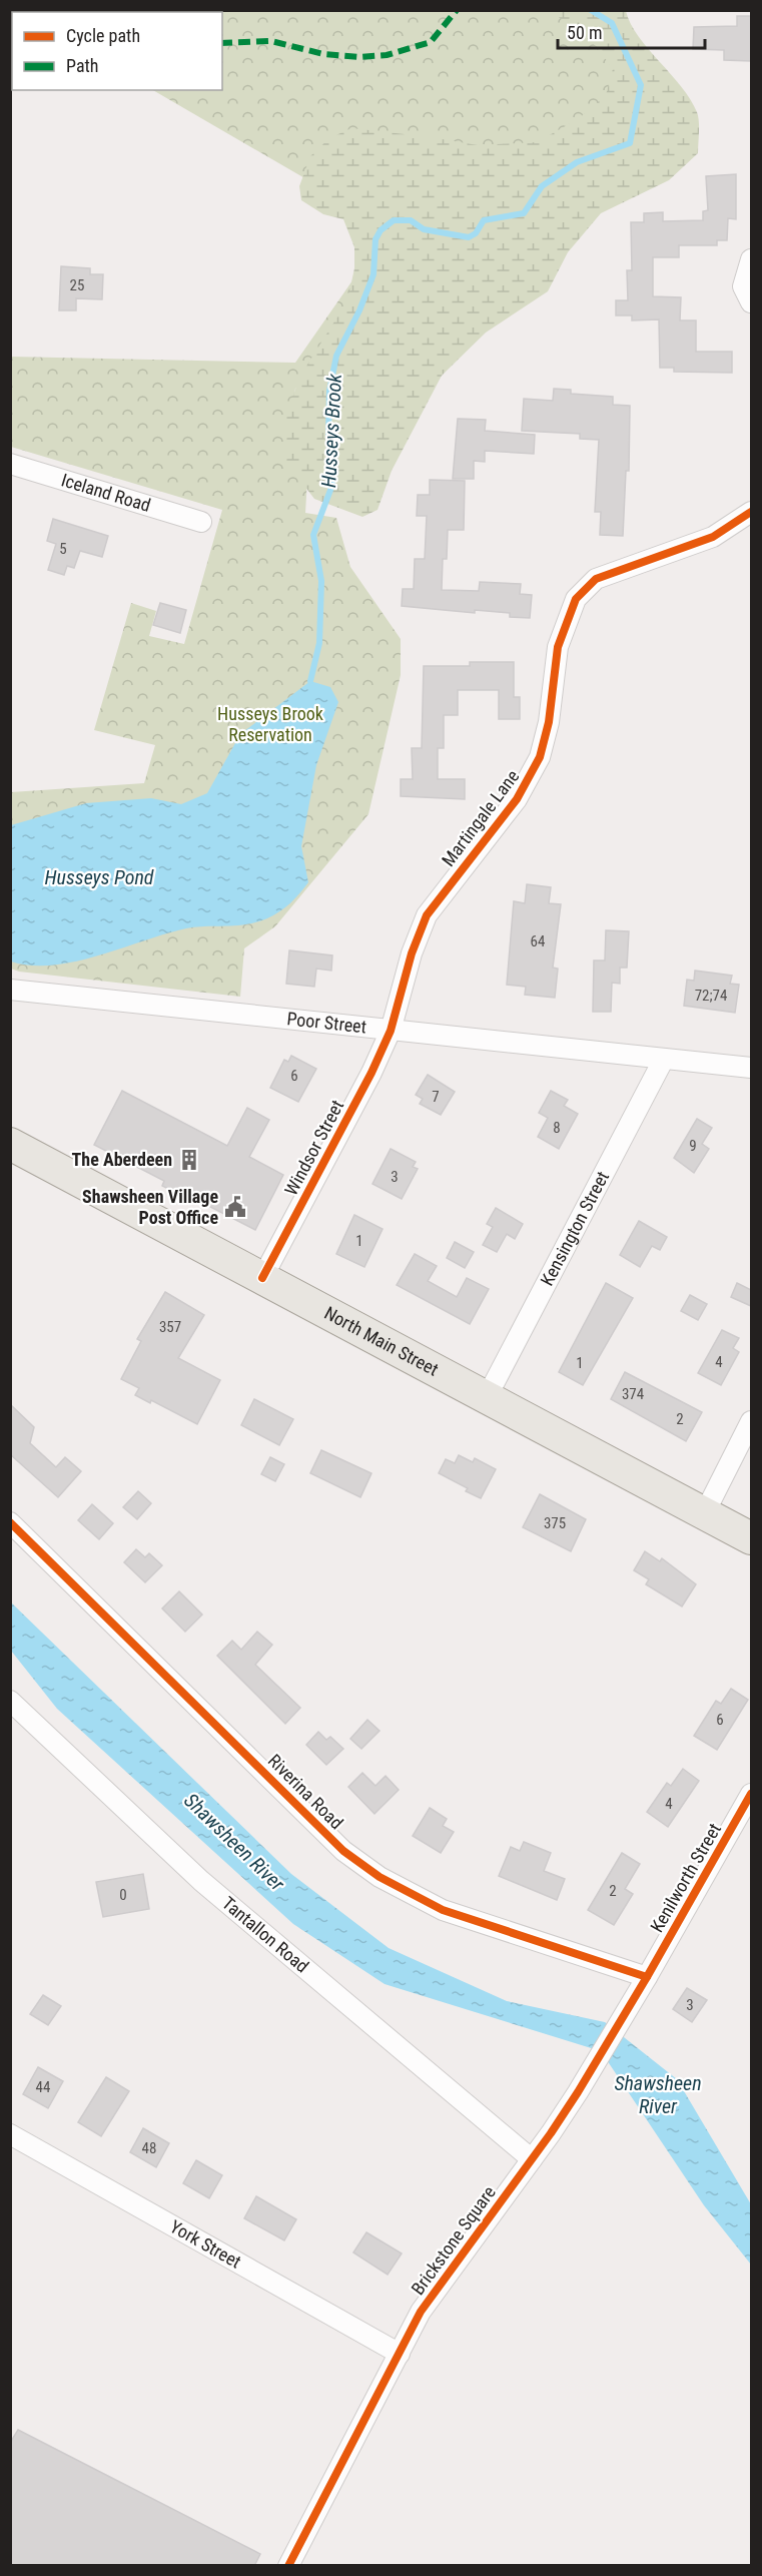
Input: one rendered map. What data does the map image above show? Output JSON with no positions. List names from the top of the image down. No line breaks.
{"streets":{"main road":["North Main Street"],"street":["Iceland Road","Martingale Lane","Poor Street","Windsor Street","Kensington Street","Riverina Road","Kenilworth Street","Tantallon Road","Brickstone Square","York Street"]},"crossings":[["Martingale Lane","Poor Street"],["Martingale Lane","Windsor Street"],["Poor Street","Windsor Street"],["Poor Street","Kensington Street"],["Windsor Street","North Main Street"],["Kensington Street","North Main Street"],["Riverina Road","Kenilworth Street"],["Riverina Road","Brickstone Square"],["Kenilworth Street","Brickstone Square"],["Tantallon Road","Brickstone Square"],["Brickstone Square","York Street"]],"water":["Husseys Brook","Husseys Pond","Shawsheen River"],"parks":["Husseys Brook Reservation"],"places":{"building":["The Aberdeen"],"public building":["Shawsheen Village Post Office"]},"house_numbers":["25","5","64","72;74","6","7","8","9","3","1","357","4","1","374","2","375","6","4","2","0","3","44","48"],"legend":["Cycle path","Path"],"scale_bar":"50 m"}
